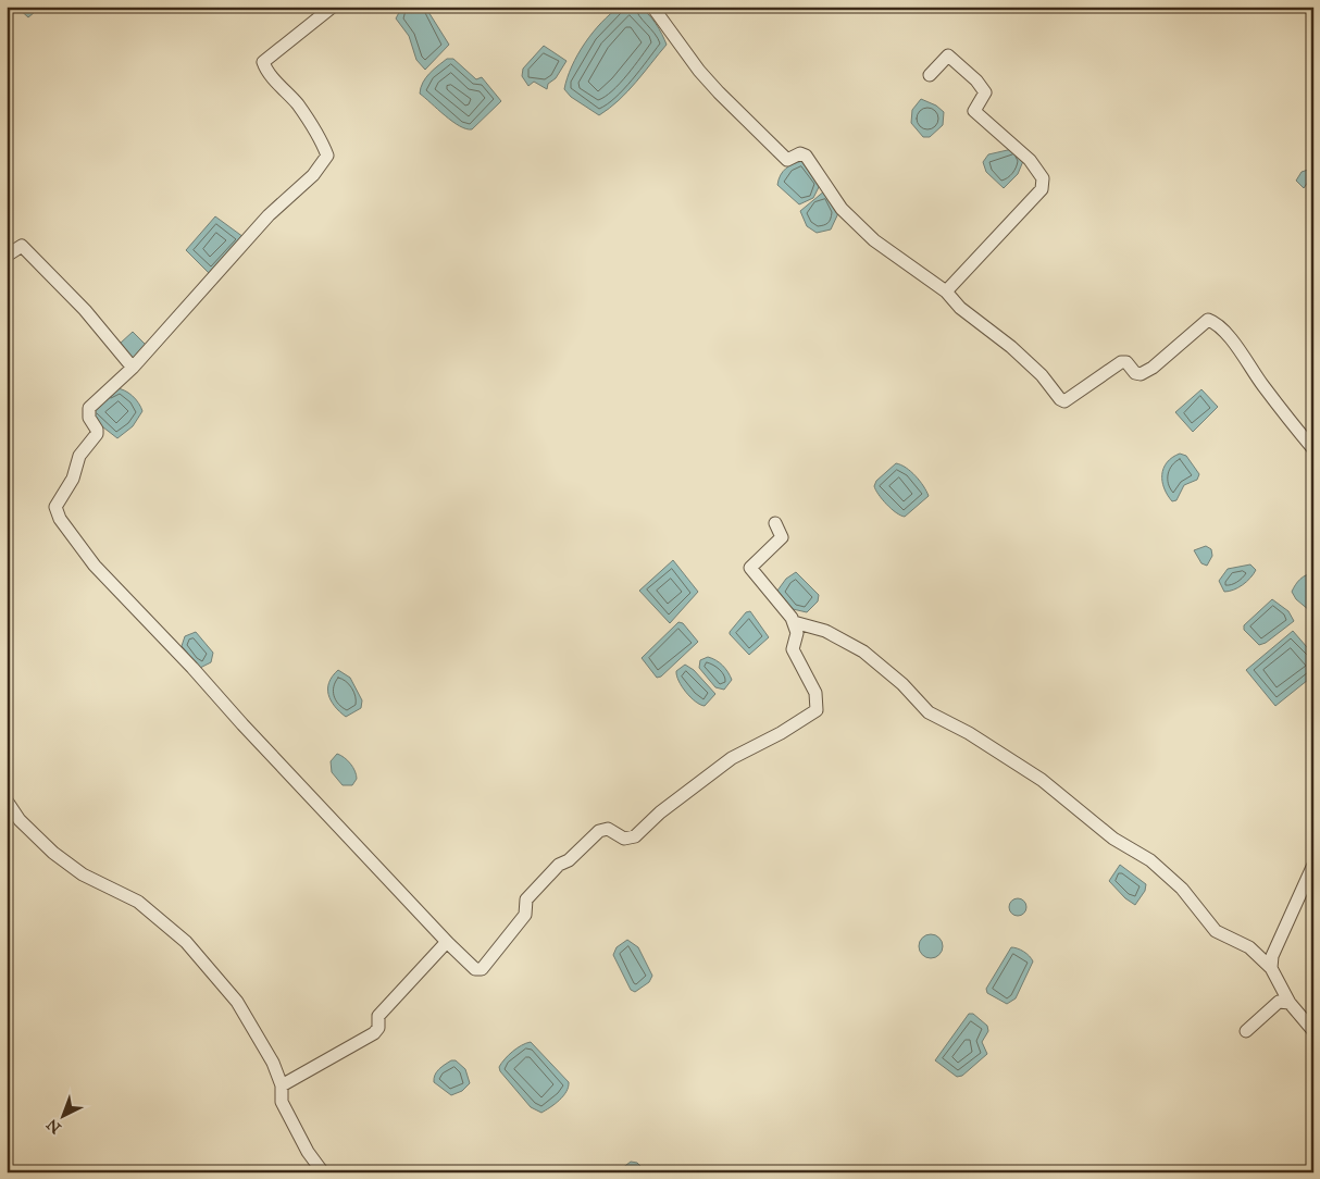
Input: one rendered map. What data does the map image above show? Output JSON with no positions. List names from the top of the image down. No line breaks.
{"north":"bottom left"}
